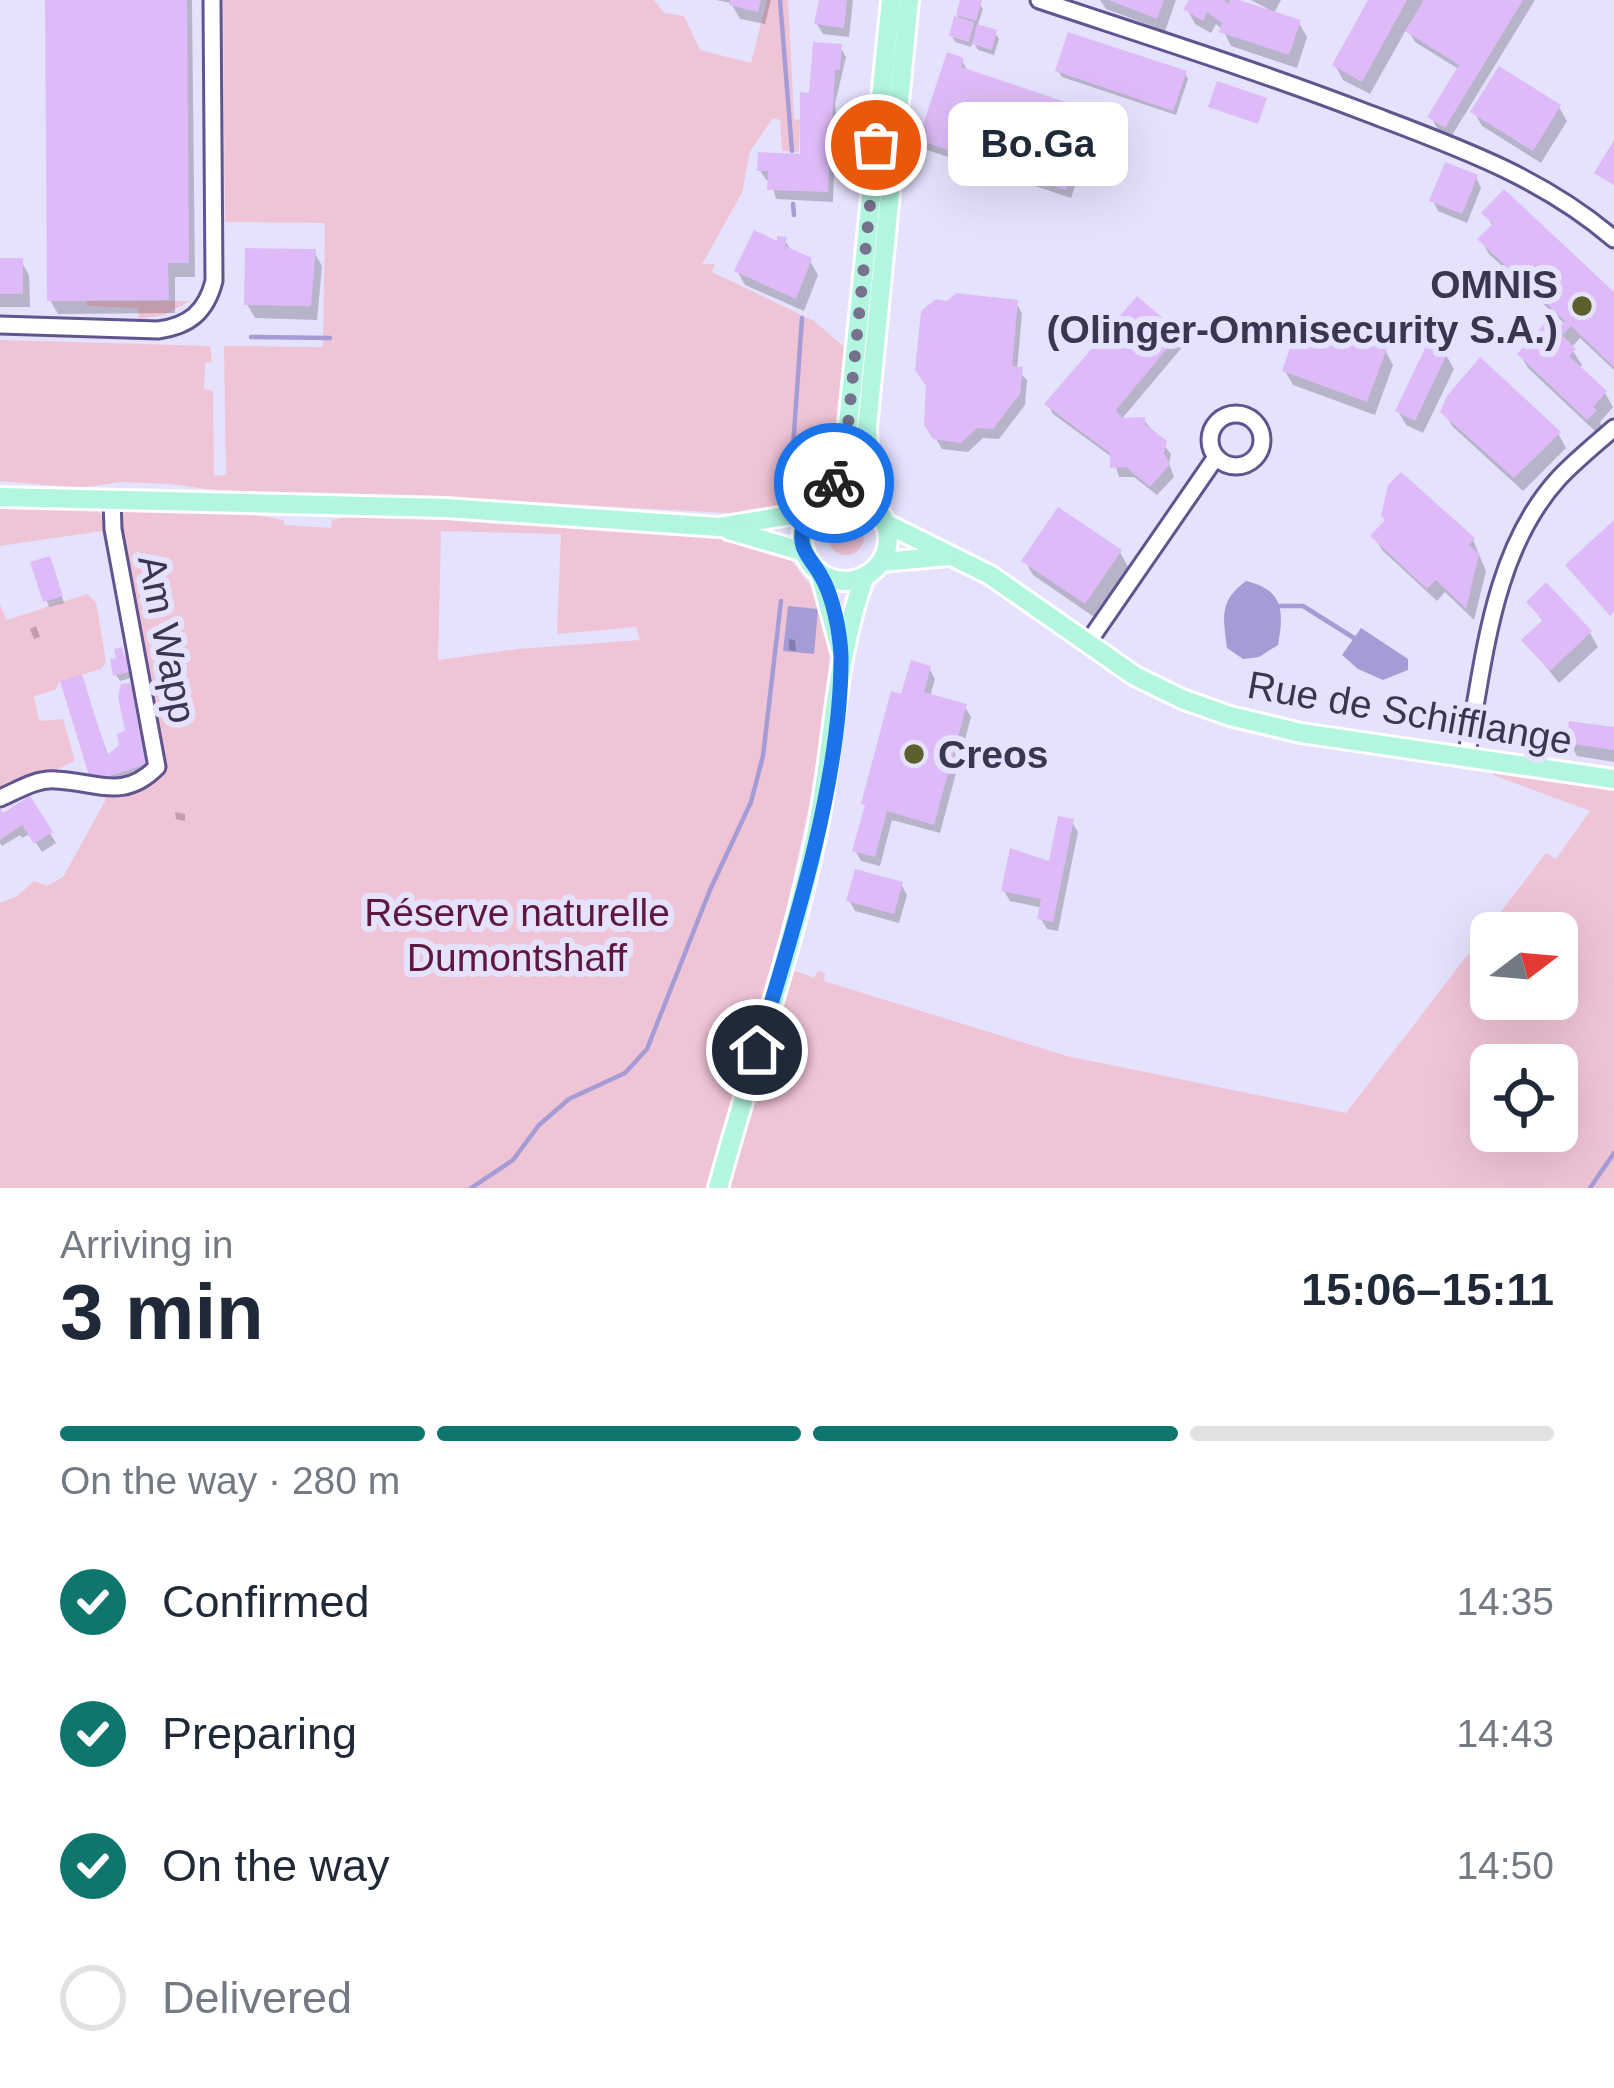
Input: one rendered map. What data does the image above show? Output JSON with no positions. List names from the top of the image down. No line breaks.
{"streets":{"main road":["Rue de Schifflange"],"street":["Am Wapp"]},"parks":["Réserve naturelle Dumontshaff"],"places":["Bo.Ga","OMNIS (Olinger-Omnisecurity S.A.)","Creos"],"north":"right","page":{"bubble":"Bo.Ga","heading":["3 min","Arriving in","15:06–15:11"],"bar":"On the way · 280 m","list":[["Confirmed","14:35"],["Preparing","14:43"],["On the way","14:50"],"Delivered"]}}
